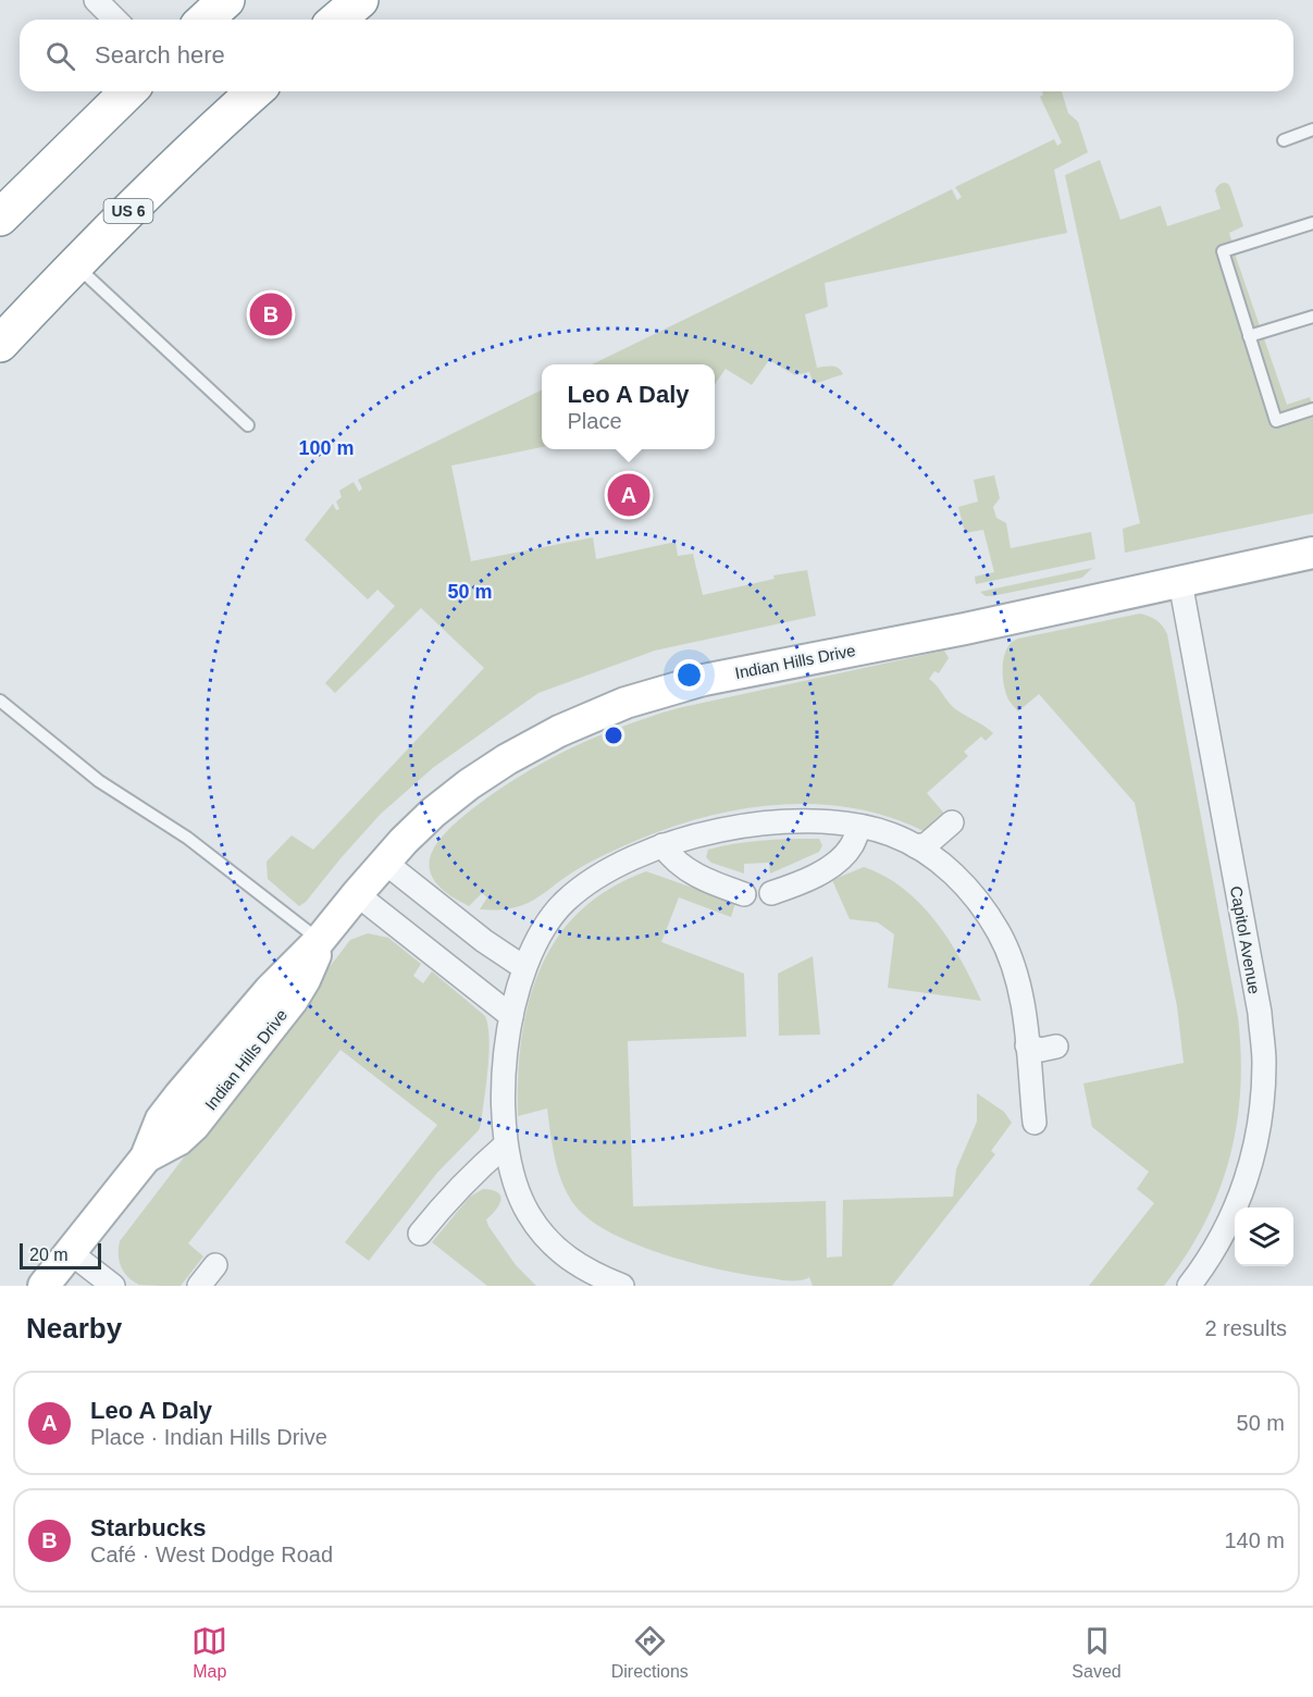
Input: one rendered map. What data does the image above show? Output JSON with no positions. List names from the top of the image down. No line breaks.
{"streets":{"highway":["US 6"],"street":["Indian Hills Drive","Capitol Avenue"]},"crossings":[["Indian Hills Drive","Capitol Avenue"]],"scale_bar":"20 m","page":{"search":"Search here","pins":["B","A"],"popup":["Leo A Daly","Place"],"scale":"20 m","heading":["Nearby","2 results"],"list":[{"mark":"A","name":"Leo A Daly","note":"Place · Indian Hills Drive","value":"50 m"},{"mark":"B","name":"Starbucks","note":"Café · West Dodge Road","value":"140 m"}],"nav":["Map","Directions","Saved"]},"rings":["100 m","50 m"]}
